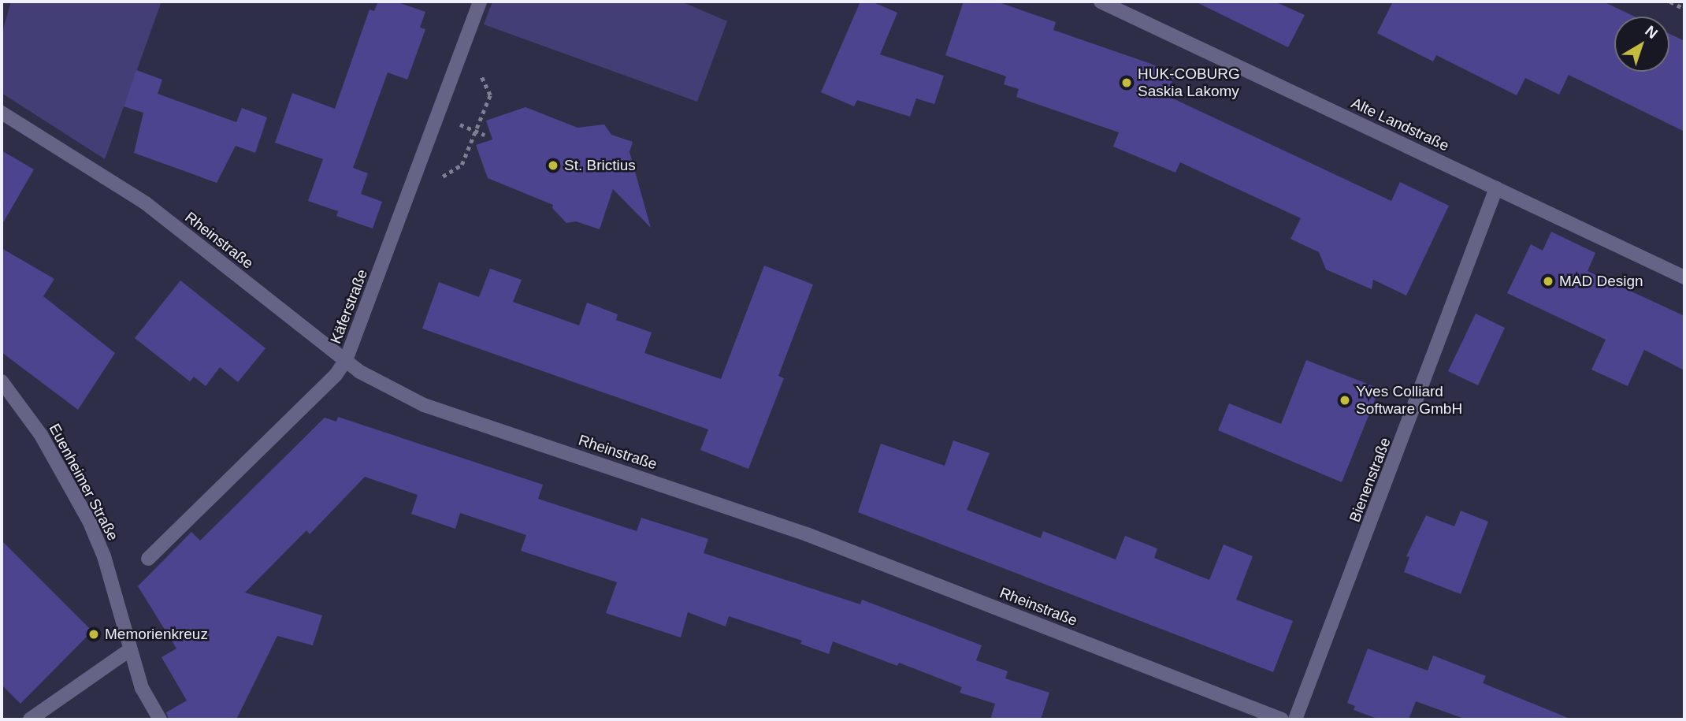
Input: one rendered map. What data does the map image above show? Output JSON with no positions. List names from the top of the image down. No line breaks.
{"streets":{"street":["Alte Landstraße","Rheinstraße","Käferstraße","Bienenstraße","Euenheimer Straße"]},"crossings":[["Alte Landstraße","Bienenstraße"],["Rheinstraße","Käferstraße"]],"places":["HUK-COBURG Saskia Lakomy","St. Brictius","MAD Design","Yves Colliard Software GmbH","Memorienkreuz"],"north":"top right"}
